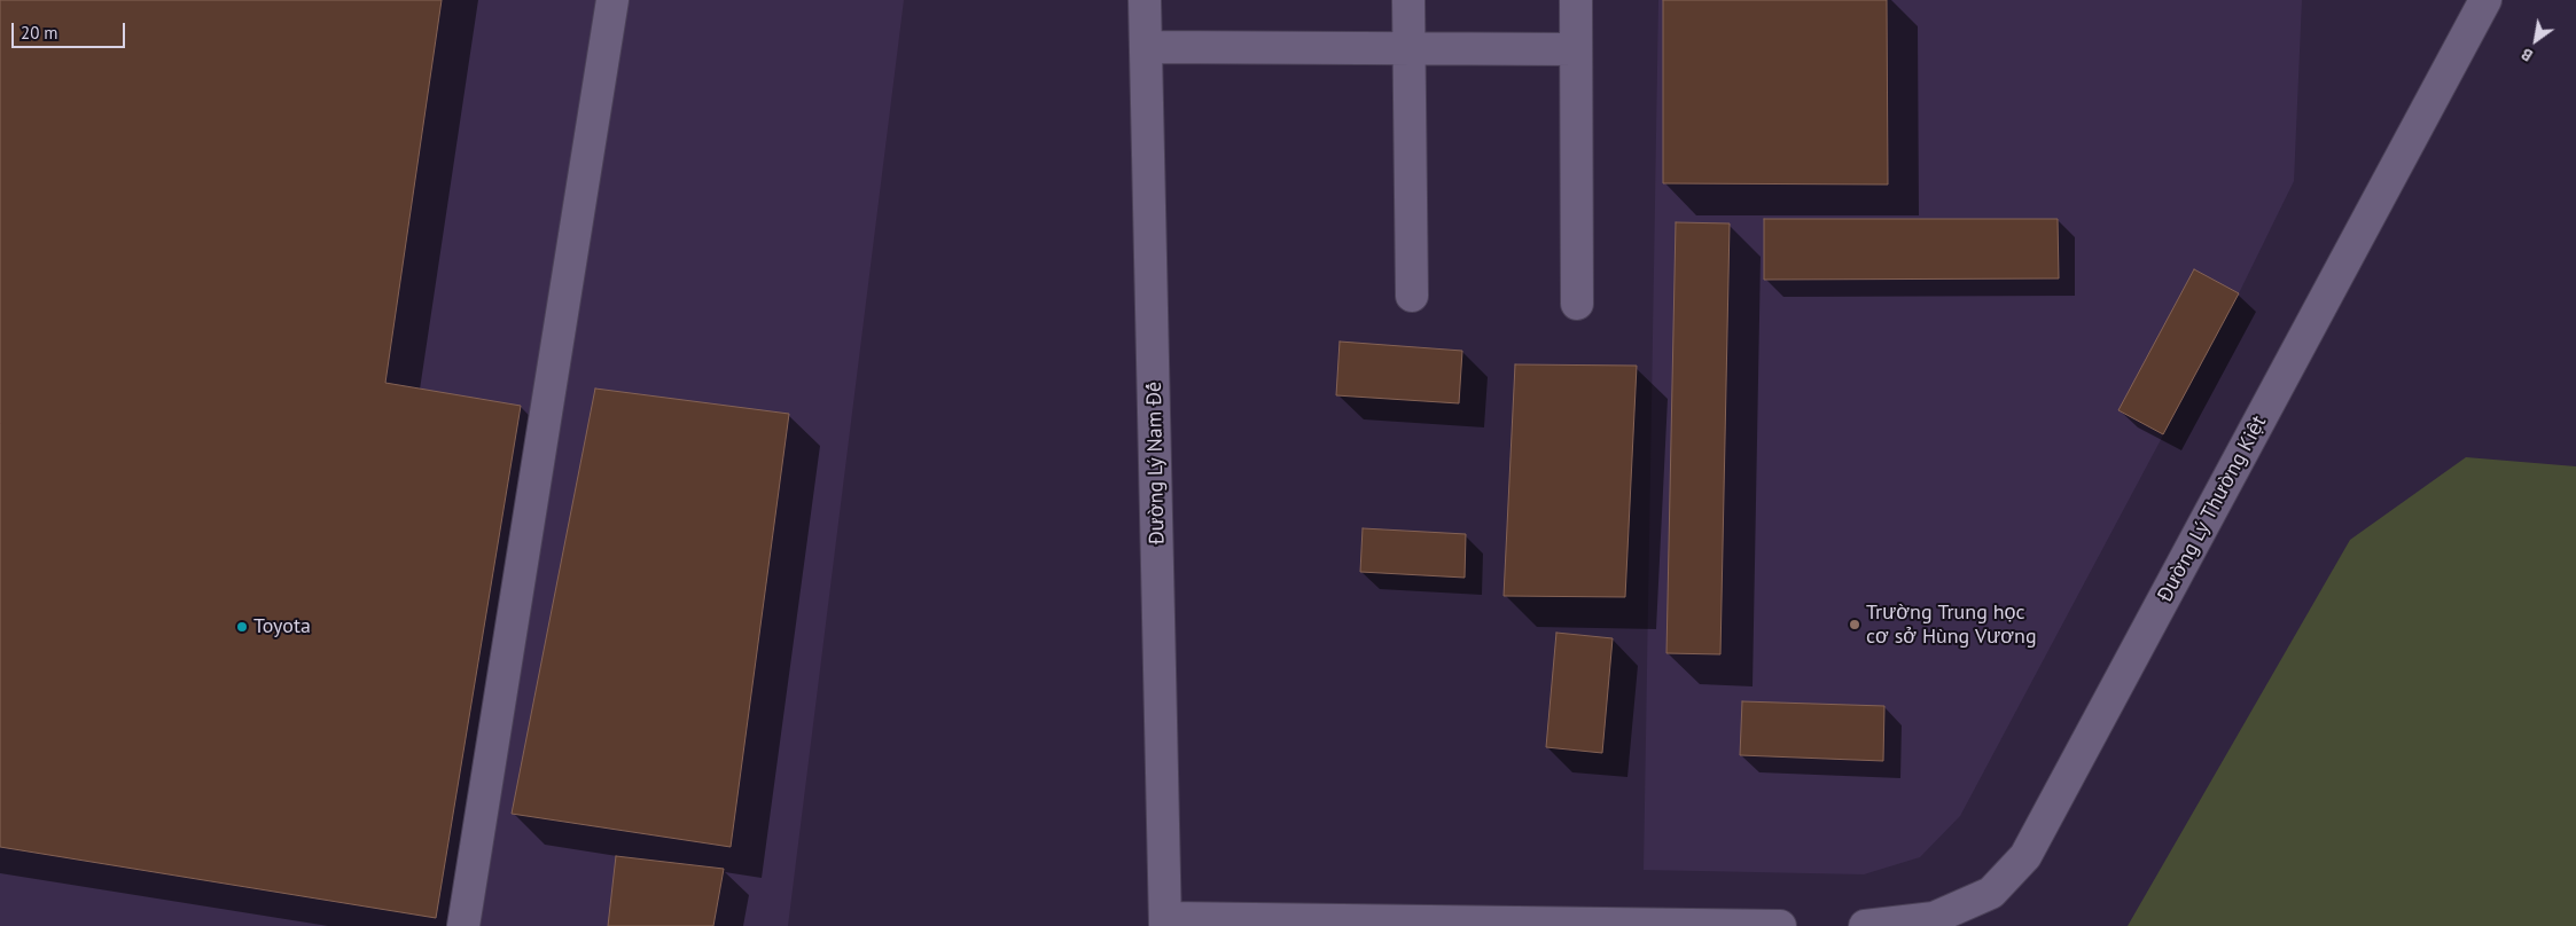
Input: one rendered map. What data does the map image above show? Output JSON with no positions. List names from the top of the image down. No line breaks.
{"streets":{"street":["Đường Lý Nam Đế","Đường Lý Thường Kiệt"]},"places":["Trường Trung học cơ sở Hùng Vương","Toyota"],"scale_bar":"20 m","north":"bottom left"}
